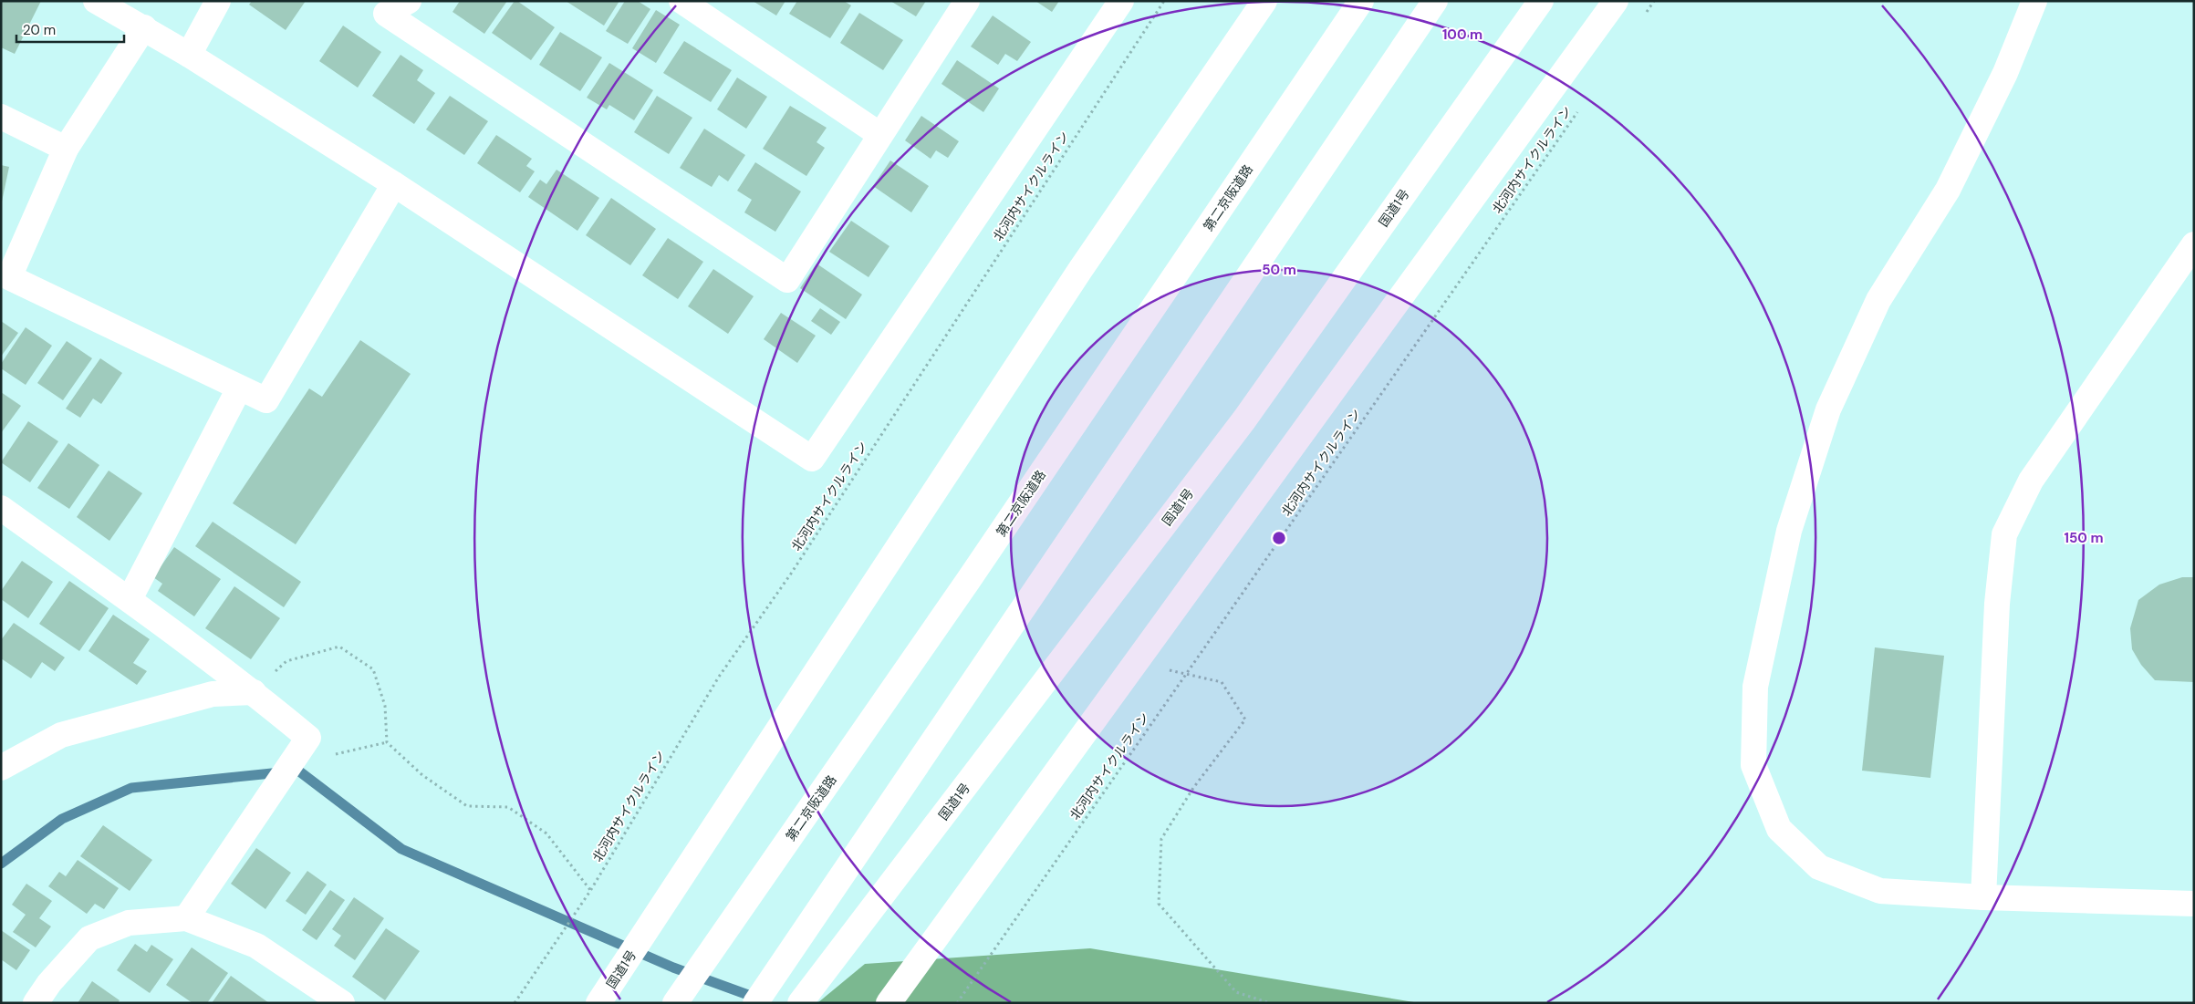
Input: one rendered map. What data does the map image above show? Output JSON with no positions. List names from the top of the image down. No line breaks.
{"streets":{"main road":["第二京阪道路","国道1号"],"path":["北河内サイクルライン"]},"scale_bar":"20 m","rings":["100 m","50 m","150 m"]}
